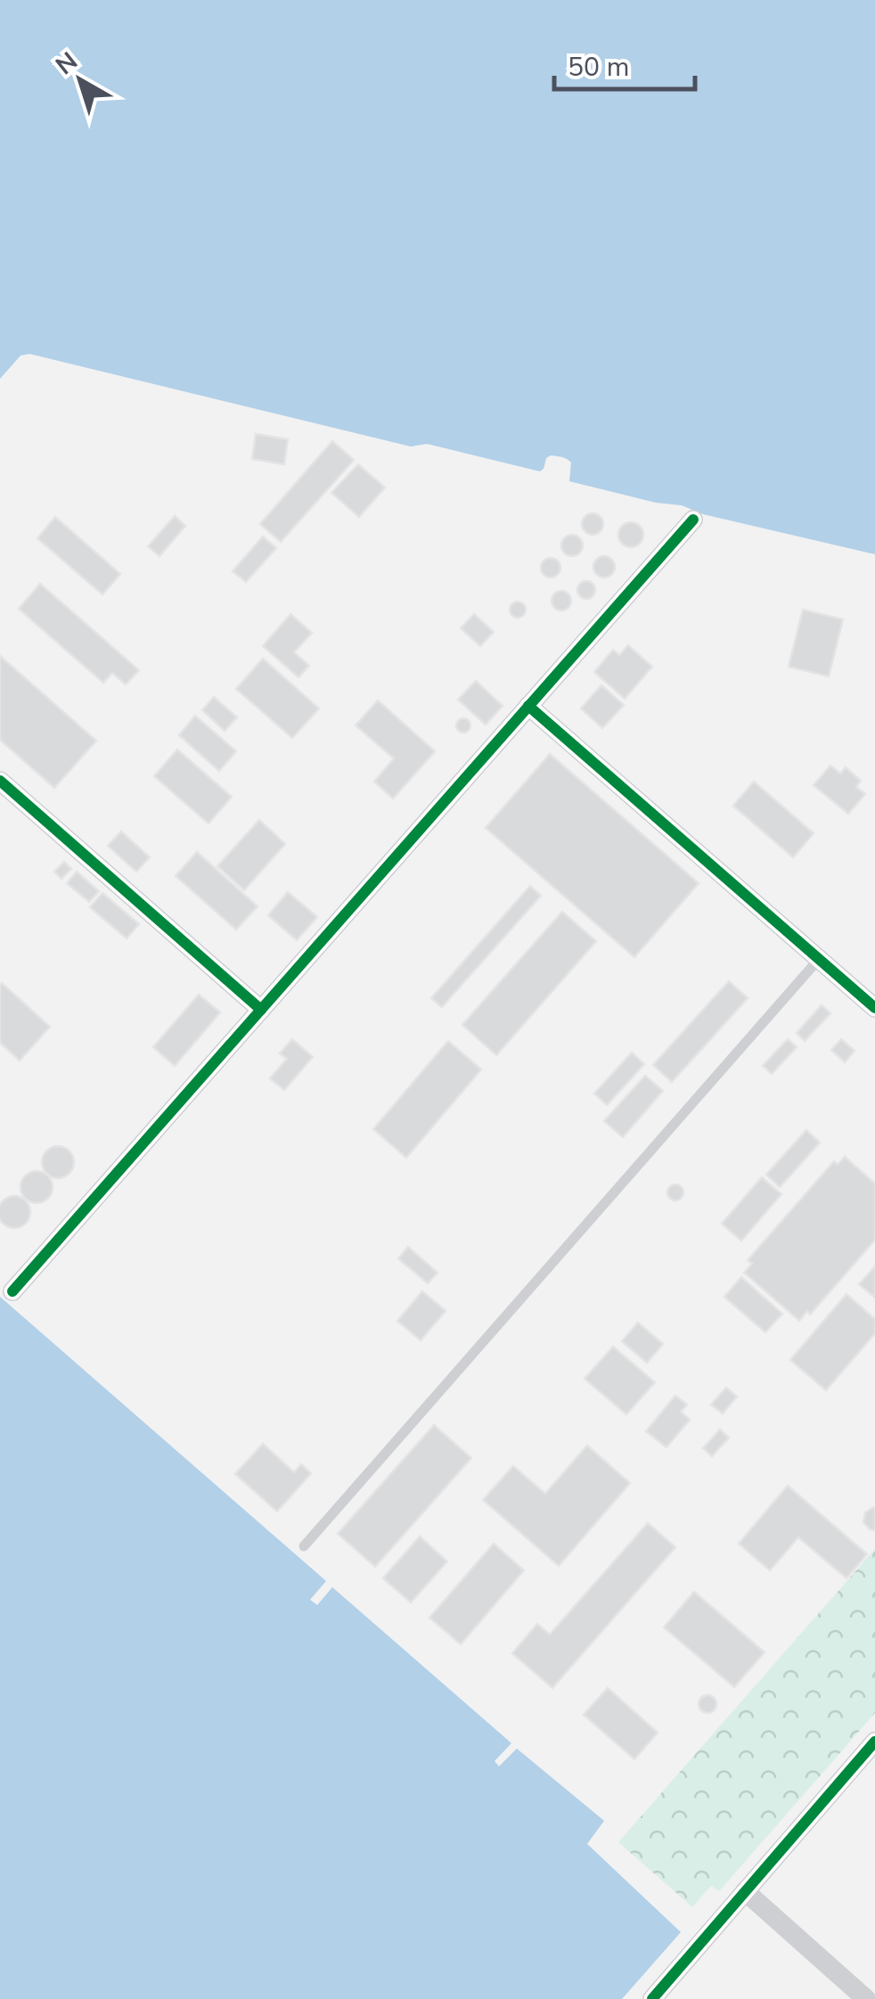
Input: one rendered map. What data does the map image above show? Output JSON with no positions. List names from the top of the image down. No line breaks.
{"scale_bar":"50 m","north":"top left"}
